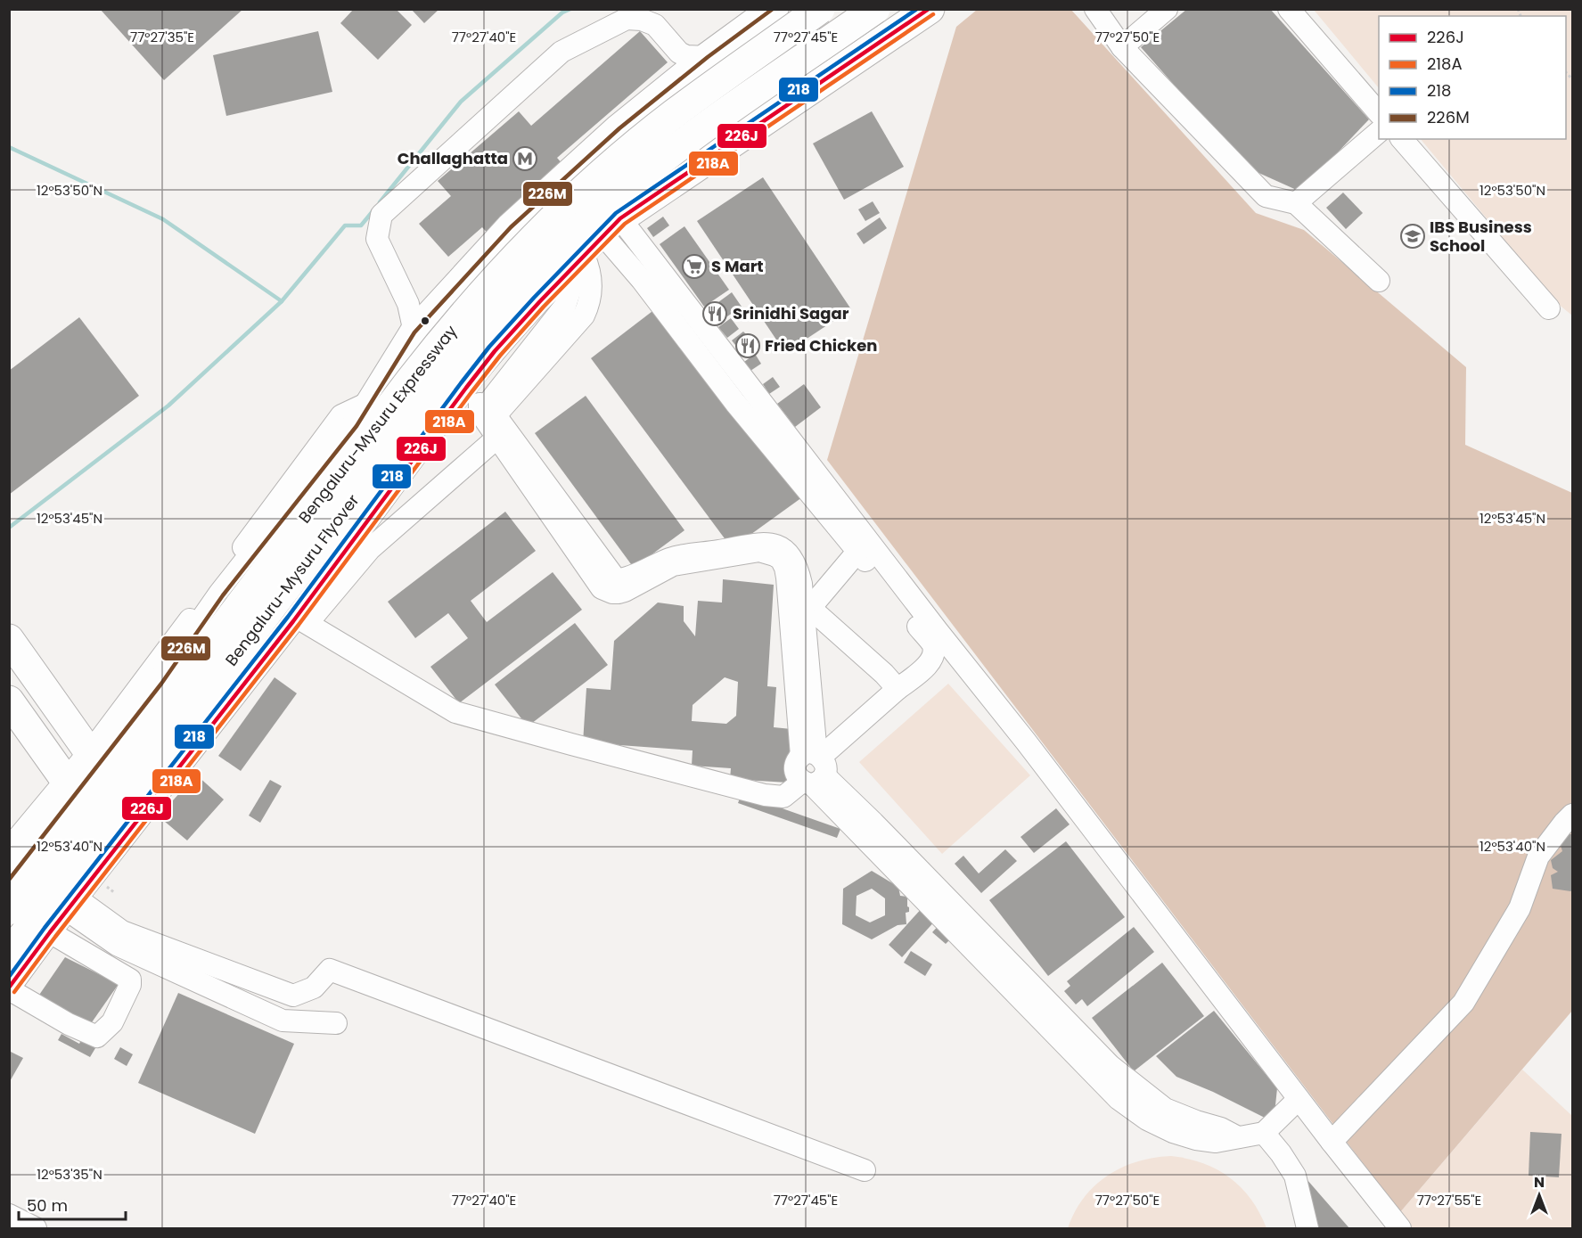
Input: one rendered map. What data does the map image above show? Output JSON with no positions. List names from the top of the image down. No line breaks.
{"streets":{"highway":["Bengaluru-Mysuru Expressway","Bengaluru-Mysuru Flyover"]},"places":{"metro station":["Challaghatta"],"school or university":["IBS Business School"],"supermarket":["S Mart"],"restaurant":["Srinidhi Sagar","Fried Chicken"]},"lines":["transit line 226J","transit line 218","transit line 226M","transit line 218A"],"legend":["226J","218A","218","226M"],"scale_bar":"50 m","north":"top","coordinates":["77°27'35\"E","77°27'40\"E","77°27'45\"E","77°27'50\"E","12°53'50\"N","12°53'45\"N","12°53'40\"N","12°53'35\"N","77°27'55\"E"]}
